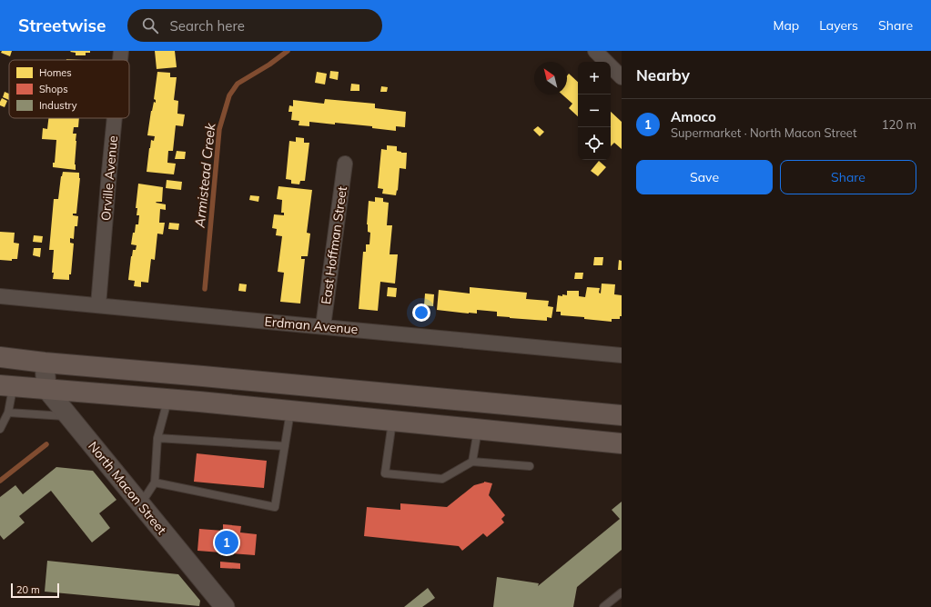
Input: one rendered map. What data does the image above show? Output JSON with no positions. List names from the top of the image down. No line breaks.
{"streets":{"street":["Orville Avenue","East Hoffman Street","Erdman Avenue","North Macon Street"]},"crossings":[["Orville Avenue","Erdman Avenue"],["East Hoffman Street","Erdman Avenue"]],"water":["Armistead Creek"],"legend":["Homes","Shops","Industry"],"scale_bar":"20 m","north":"top left","page":{"header":"Streetwise","search":"Search here","nav":["Map","Layers","Share"],"heading":"Nearby","map_buttons":["+","−"],"list":[{"mark":"1","name":"Amoco","note":"Supermarket · North Macon Street","value":"120 m"}],"buttons":["Save","Share"],"pins":"1","scale":"20 m"}}
